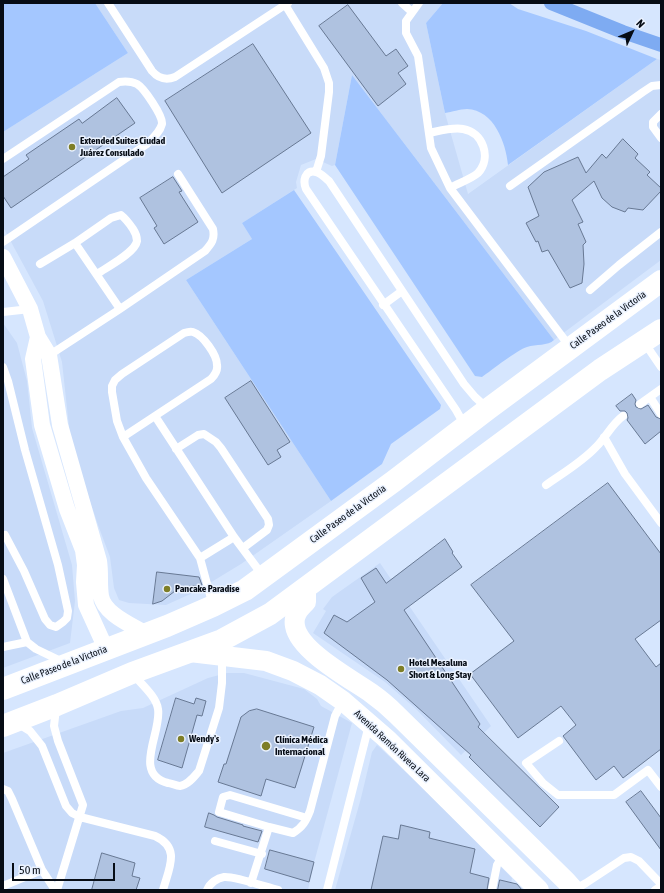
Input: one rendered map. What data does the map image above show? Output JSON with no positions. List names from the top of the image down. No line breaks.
{"streets":{"main road":["Calle Paseo de la Victoria"],"street":["Avenida Ramón Rivera Lara"]},"places":["Extended Suites Ciudad Juárez Consulado","Pancake Paradise","Hotel Mesaluna Short & Long Stay","Wendy's","Clínica Médica Internacional"],"scale_bar":"50 m","north":"top right"}
